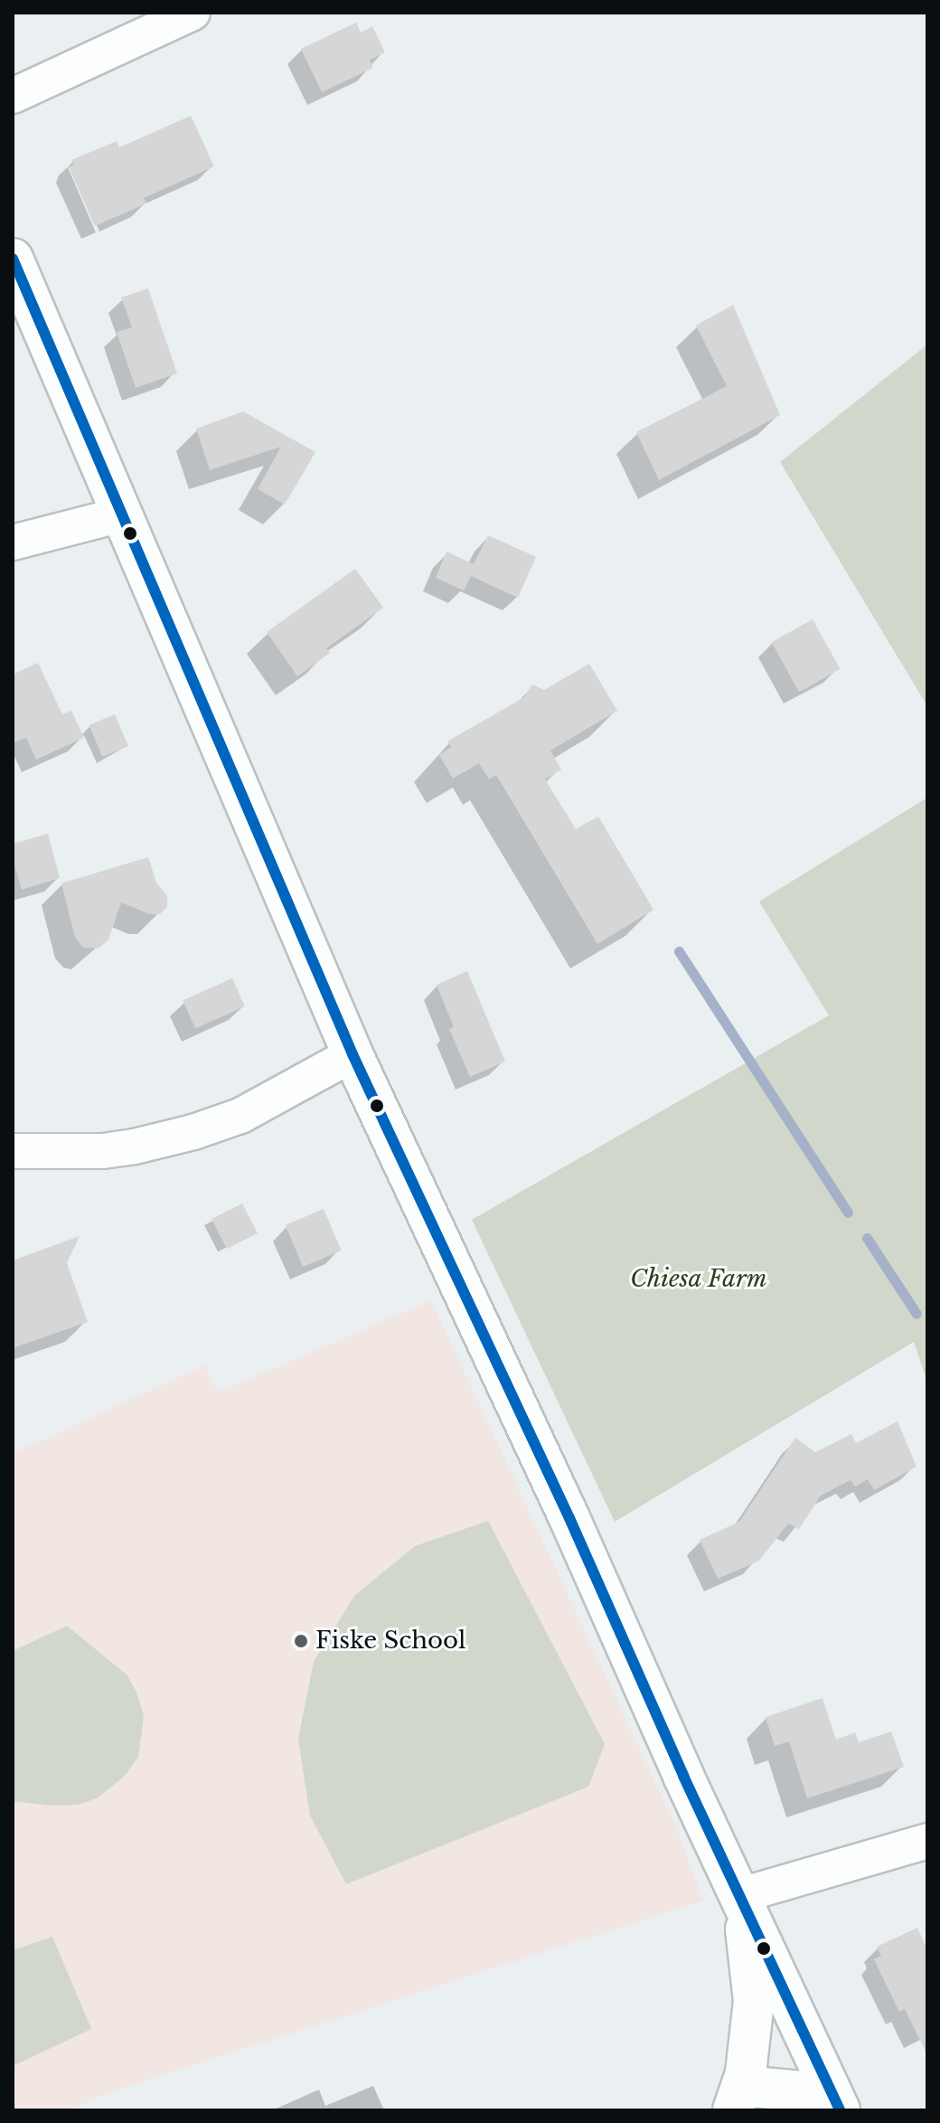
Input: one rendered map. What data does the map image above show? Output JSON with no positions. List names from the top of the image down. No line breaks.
{"parks":["Chiesa Farm"],"places":["Fiske School"]}
